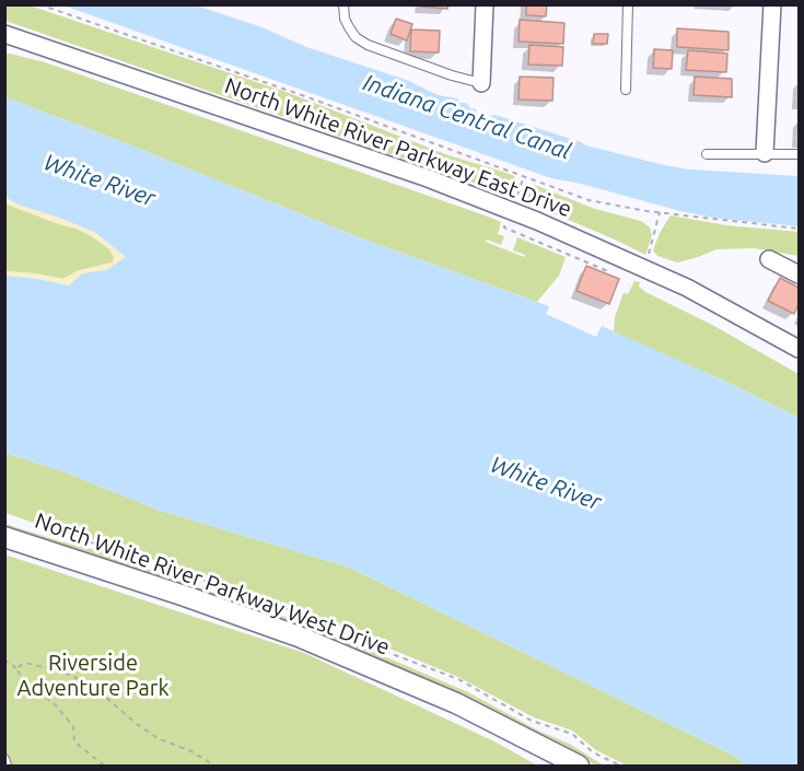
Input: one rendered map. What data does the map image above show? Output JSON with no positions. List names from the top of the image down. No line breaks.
{"streets":{"street":["North White River Parkway East Drive","North White River Parkway West Drive"]},"water":["Indiana Central Canal","White River"],"parks":["Riverside Adventure Park"]}
